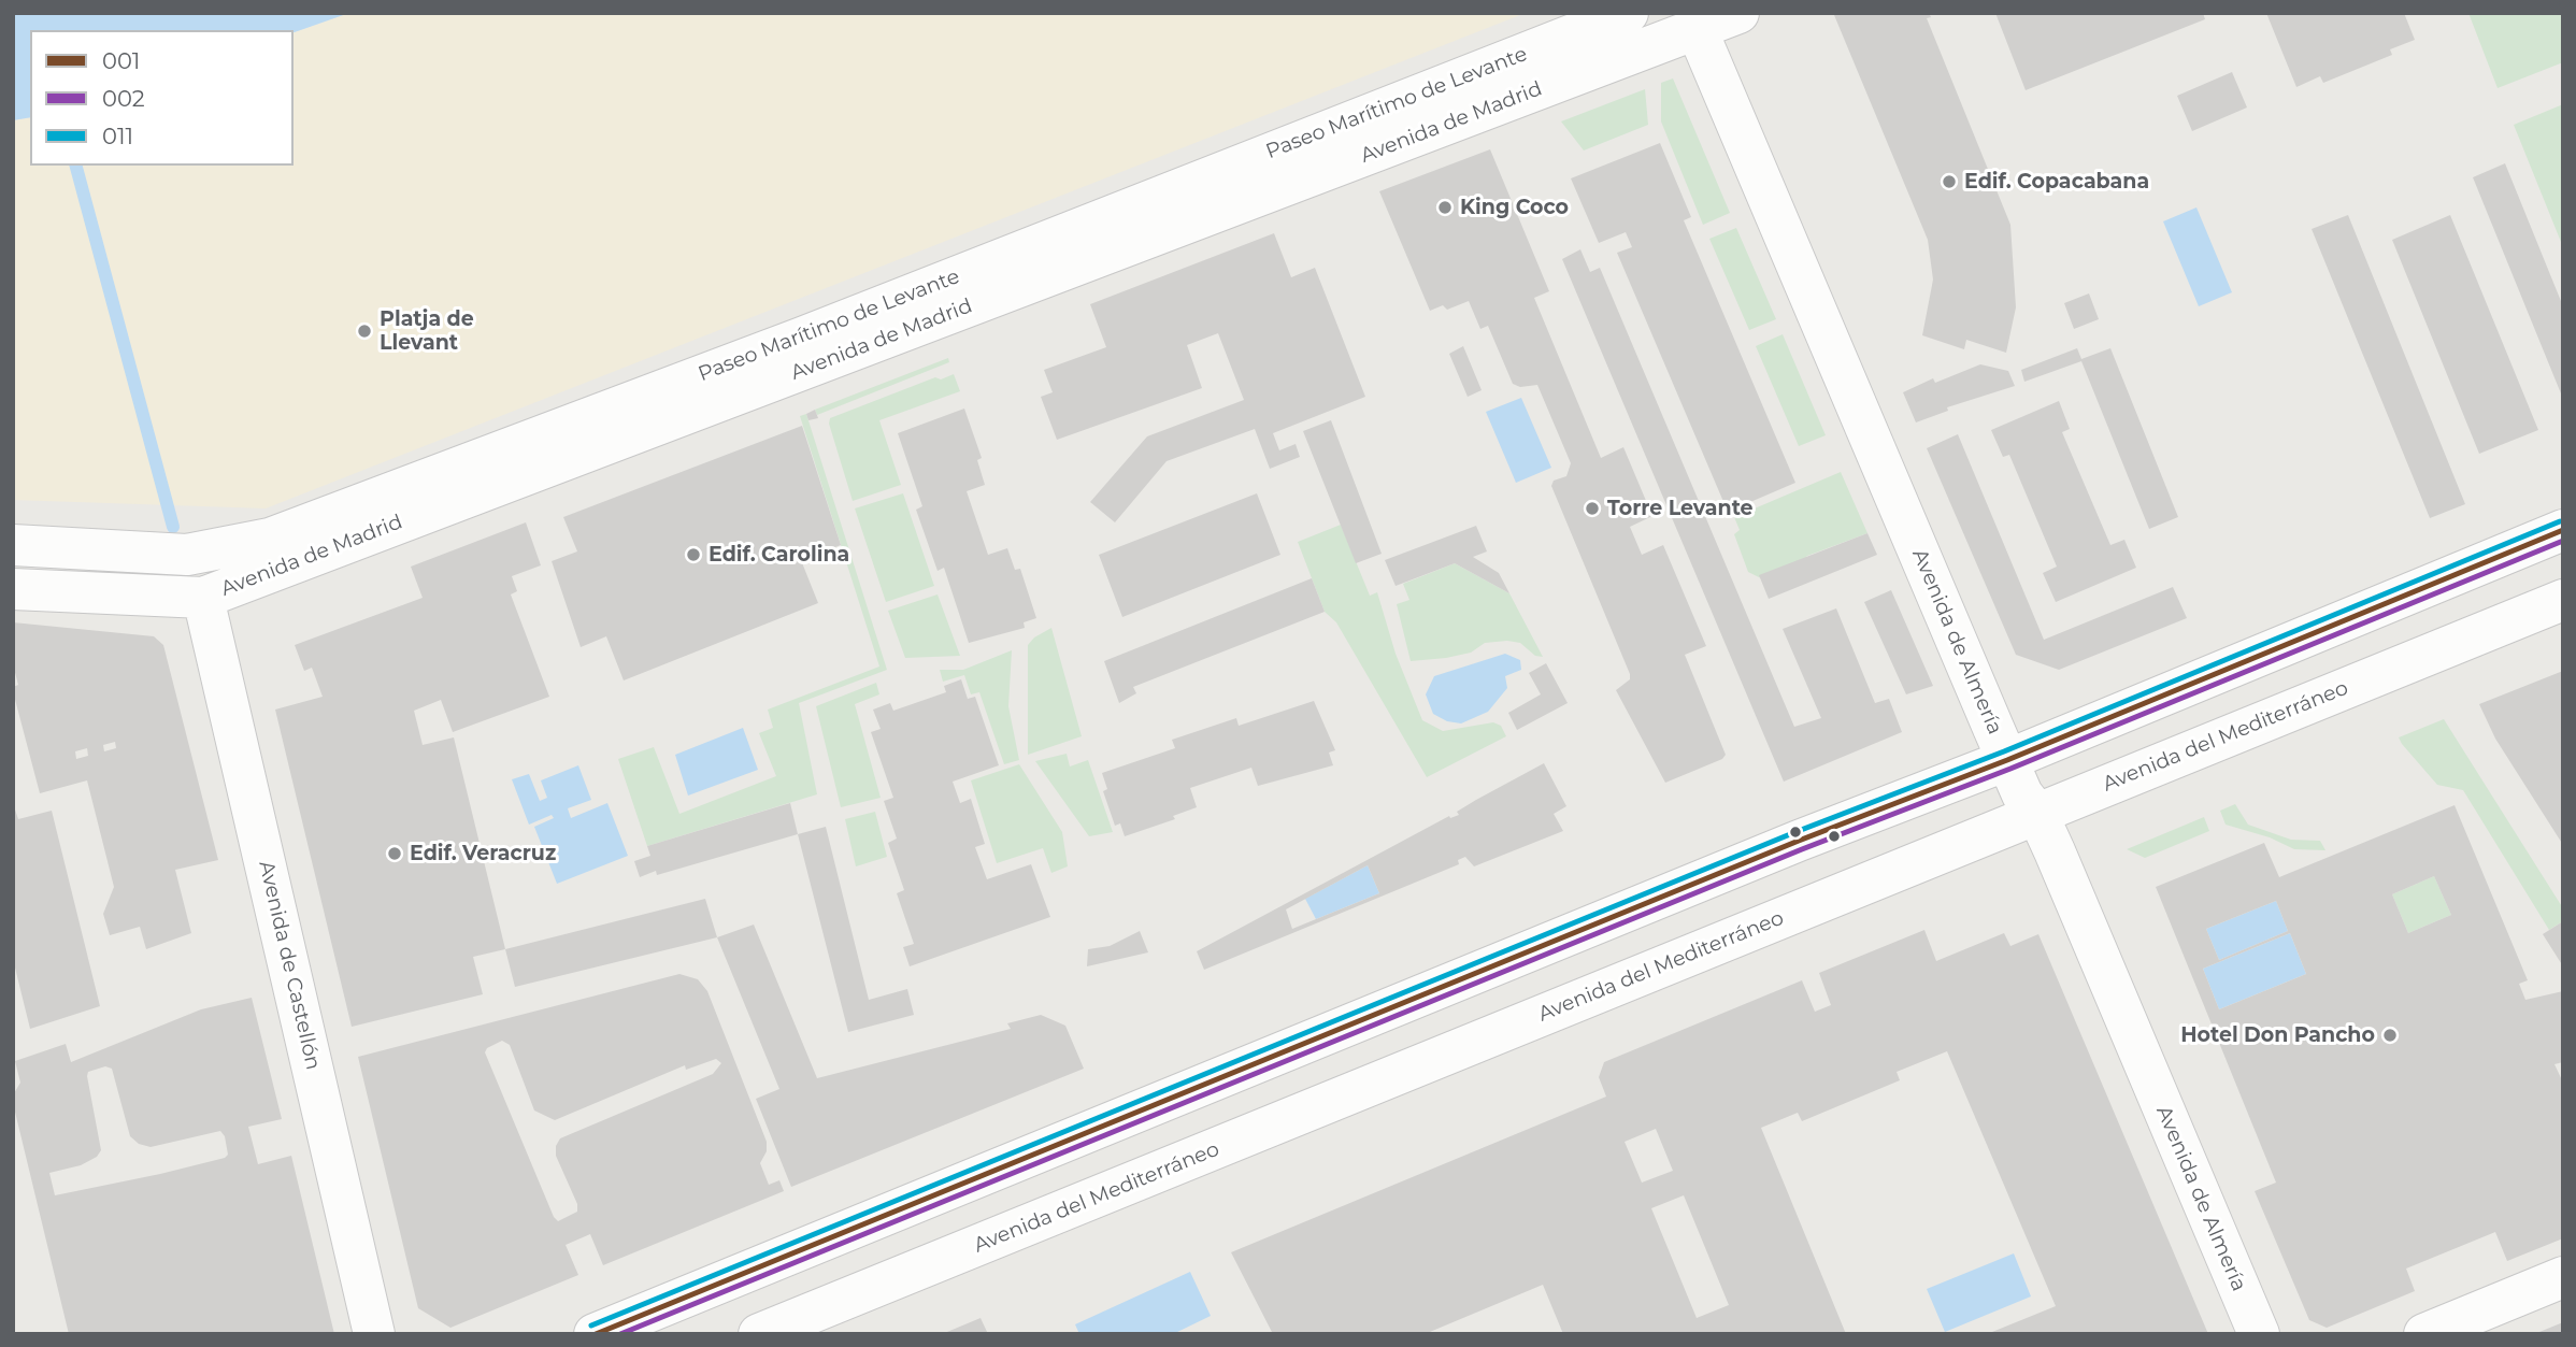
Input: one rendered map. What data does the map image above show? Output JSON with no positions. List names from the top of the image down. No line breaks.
{"streets":{"street":["Paseo Marítimo de Levante","Avenida de Madrid","Avenida de Almería","Avenida del Mediterráneo","Avenida de Castellón"]},"crossings":[["Avenida de Madrid","Avenida de Almería"],["Avenida de Madrid","Avenida de Castellón"],["Avenida de Almería","Avenida del Mediterráneo"]],"places":["Edif. Copacabana","King Coco","Platja de Llevant","Torre Levante","Edif. Carolina","Edif. Veracruz","Hotel Don Pancho"],"lines":["transit line 011","transit line 001","transit line 002"],"legend":["001","002","011"]}
